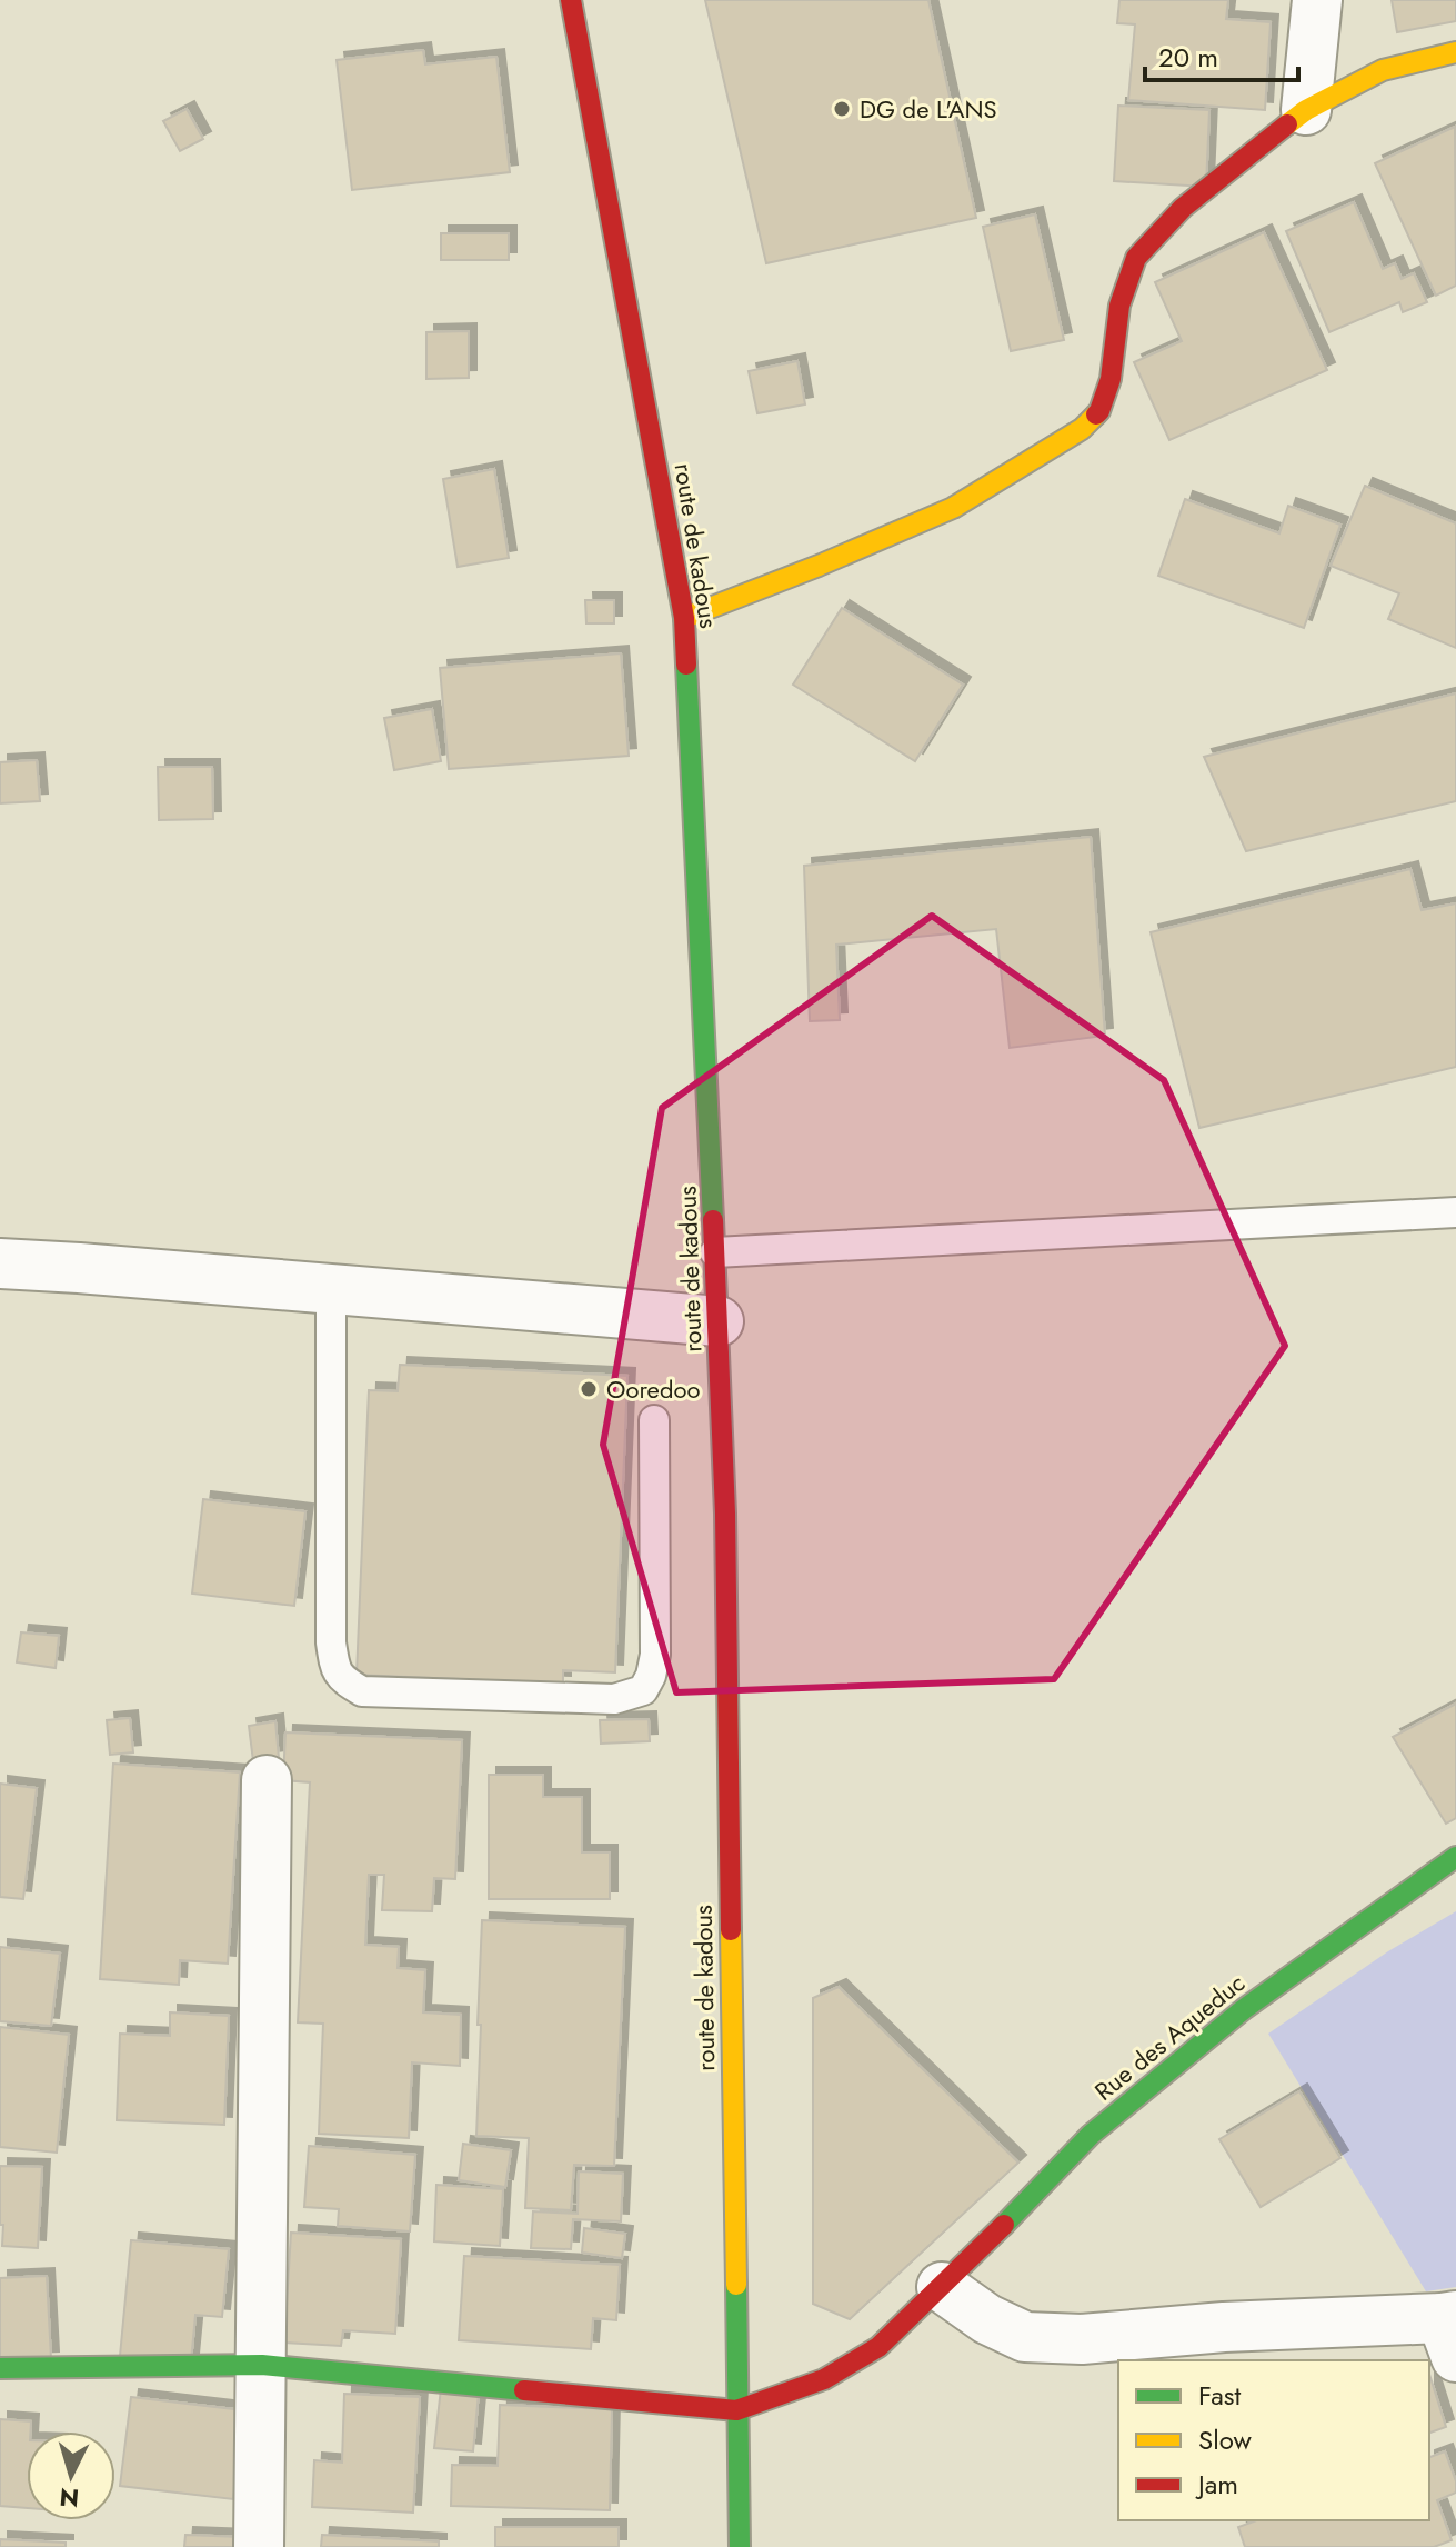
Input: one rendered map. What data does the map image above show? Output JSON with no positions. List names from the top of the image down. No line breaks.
{"streets":{"street":["route de kadous","Rue des Aqueduc"]},"crossings":[["route de kadous","Rue des Aqueduc"]],"places":["DG de L'ANS","Ooredoo"],"legend":["Fast","Slow","Jam"],"scale_bar":"20 m","north":"bottom"}
